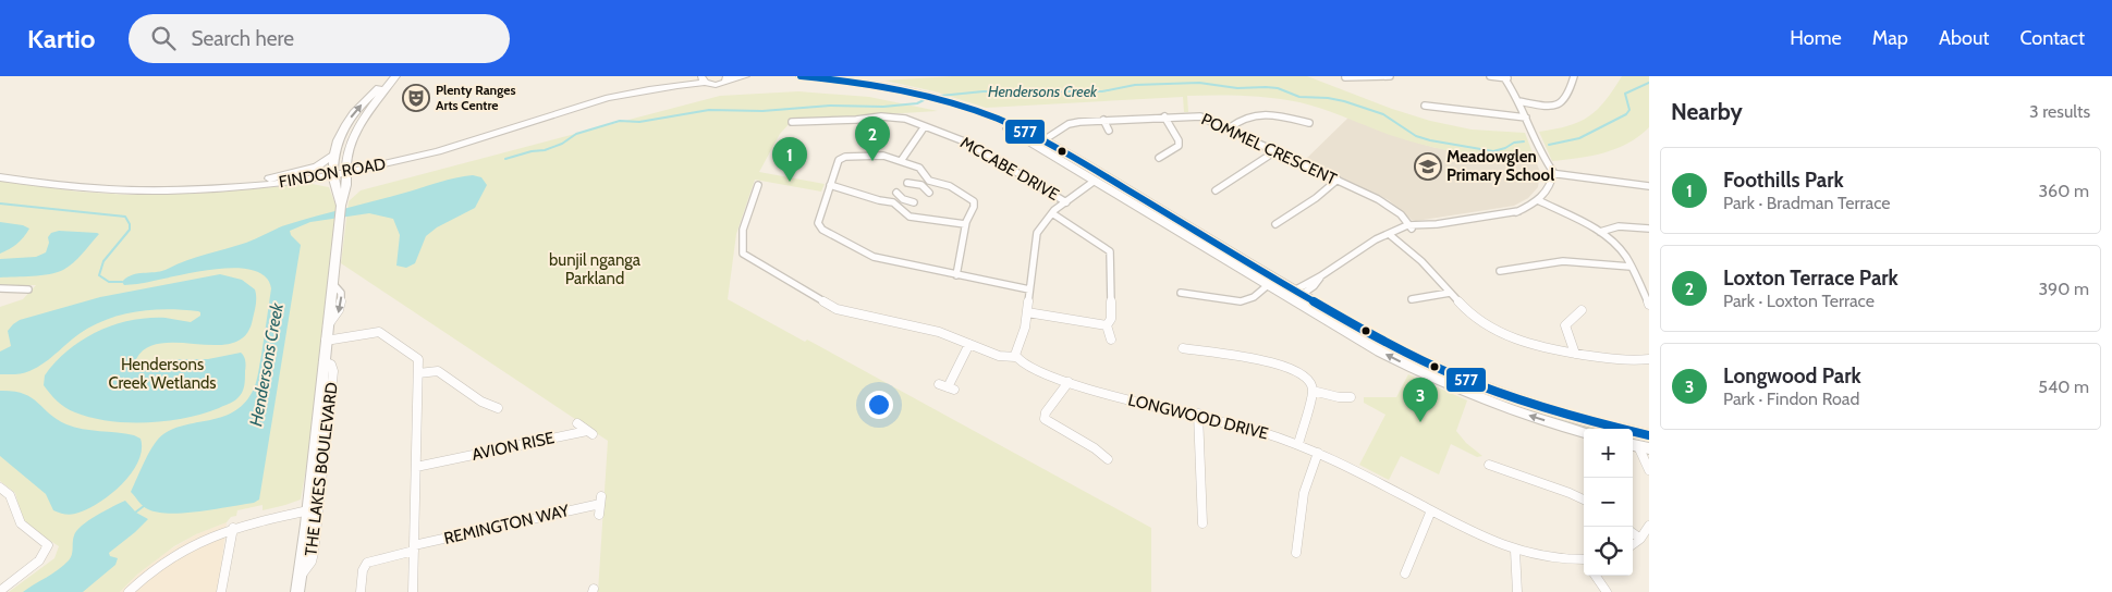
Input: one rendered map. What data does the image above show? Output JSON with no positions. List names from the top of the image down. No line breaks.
{"streets":{"street":["POMMEL CRESCENT","MCCABE DRIVE","FINDON ROAD","LONGWOOD DRIVE","AVION RISE","THE LAKES BOULEVARD","REMINGTON WAY"]},"crossings":[["FINDON ROAD","THE LAKES BOULEVARD"]],"water":["Hendersons Creek"],"parks":["bunjil nganga Parkland","Hendersons Creek Wetlands"],"places":{"theatre":["Plenty Ranges Arts Centre"],"school or university":["Meadowglen Primary School"]},"lines":["transit line 577"],"page":{"header":"Kartio","search":"Search here","nav":["Home","Map","About","Contact"],"heading":["Nearby","3 results"],"pins":["2","1","3"],"list":[{"mark":"1","name":"Foothills Park","note":"Park · Bradman Terrace","value":"360 m"},{"mark":"2","name":"Loxton Terrace Park","note":"Park · Loxton Terrace","value":"390 m"},{"mark":"3","name":"Longwood Park","note":"Park · Findon Road","value":"540 m"}],"map_buttons":["+","−"]}}
